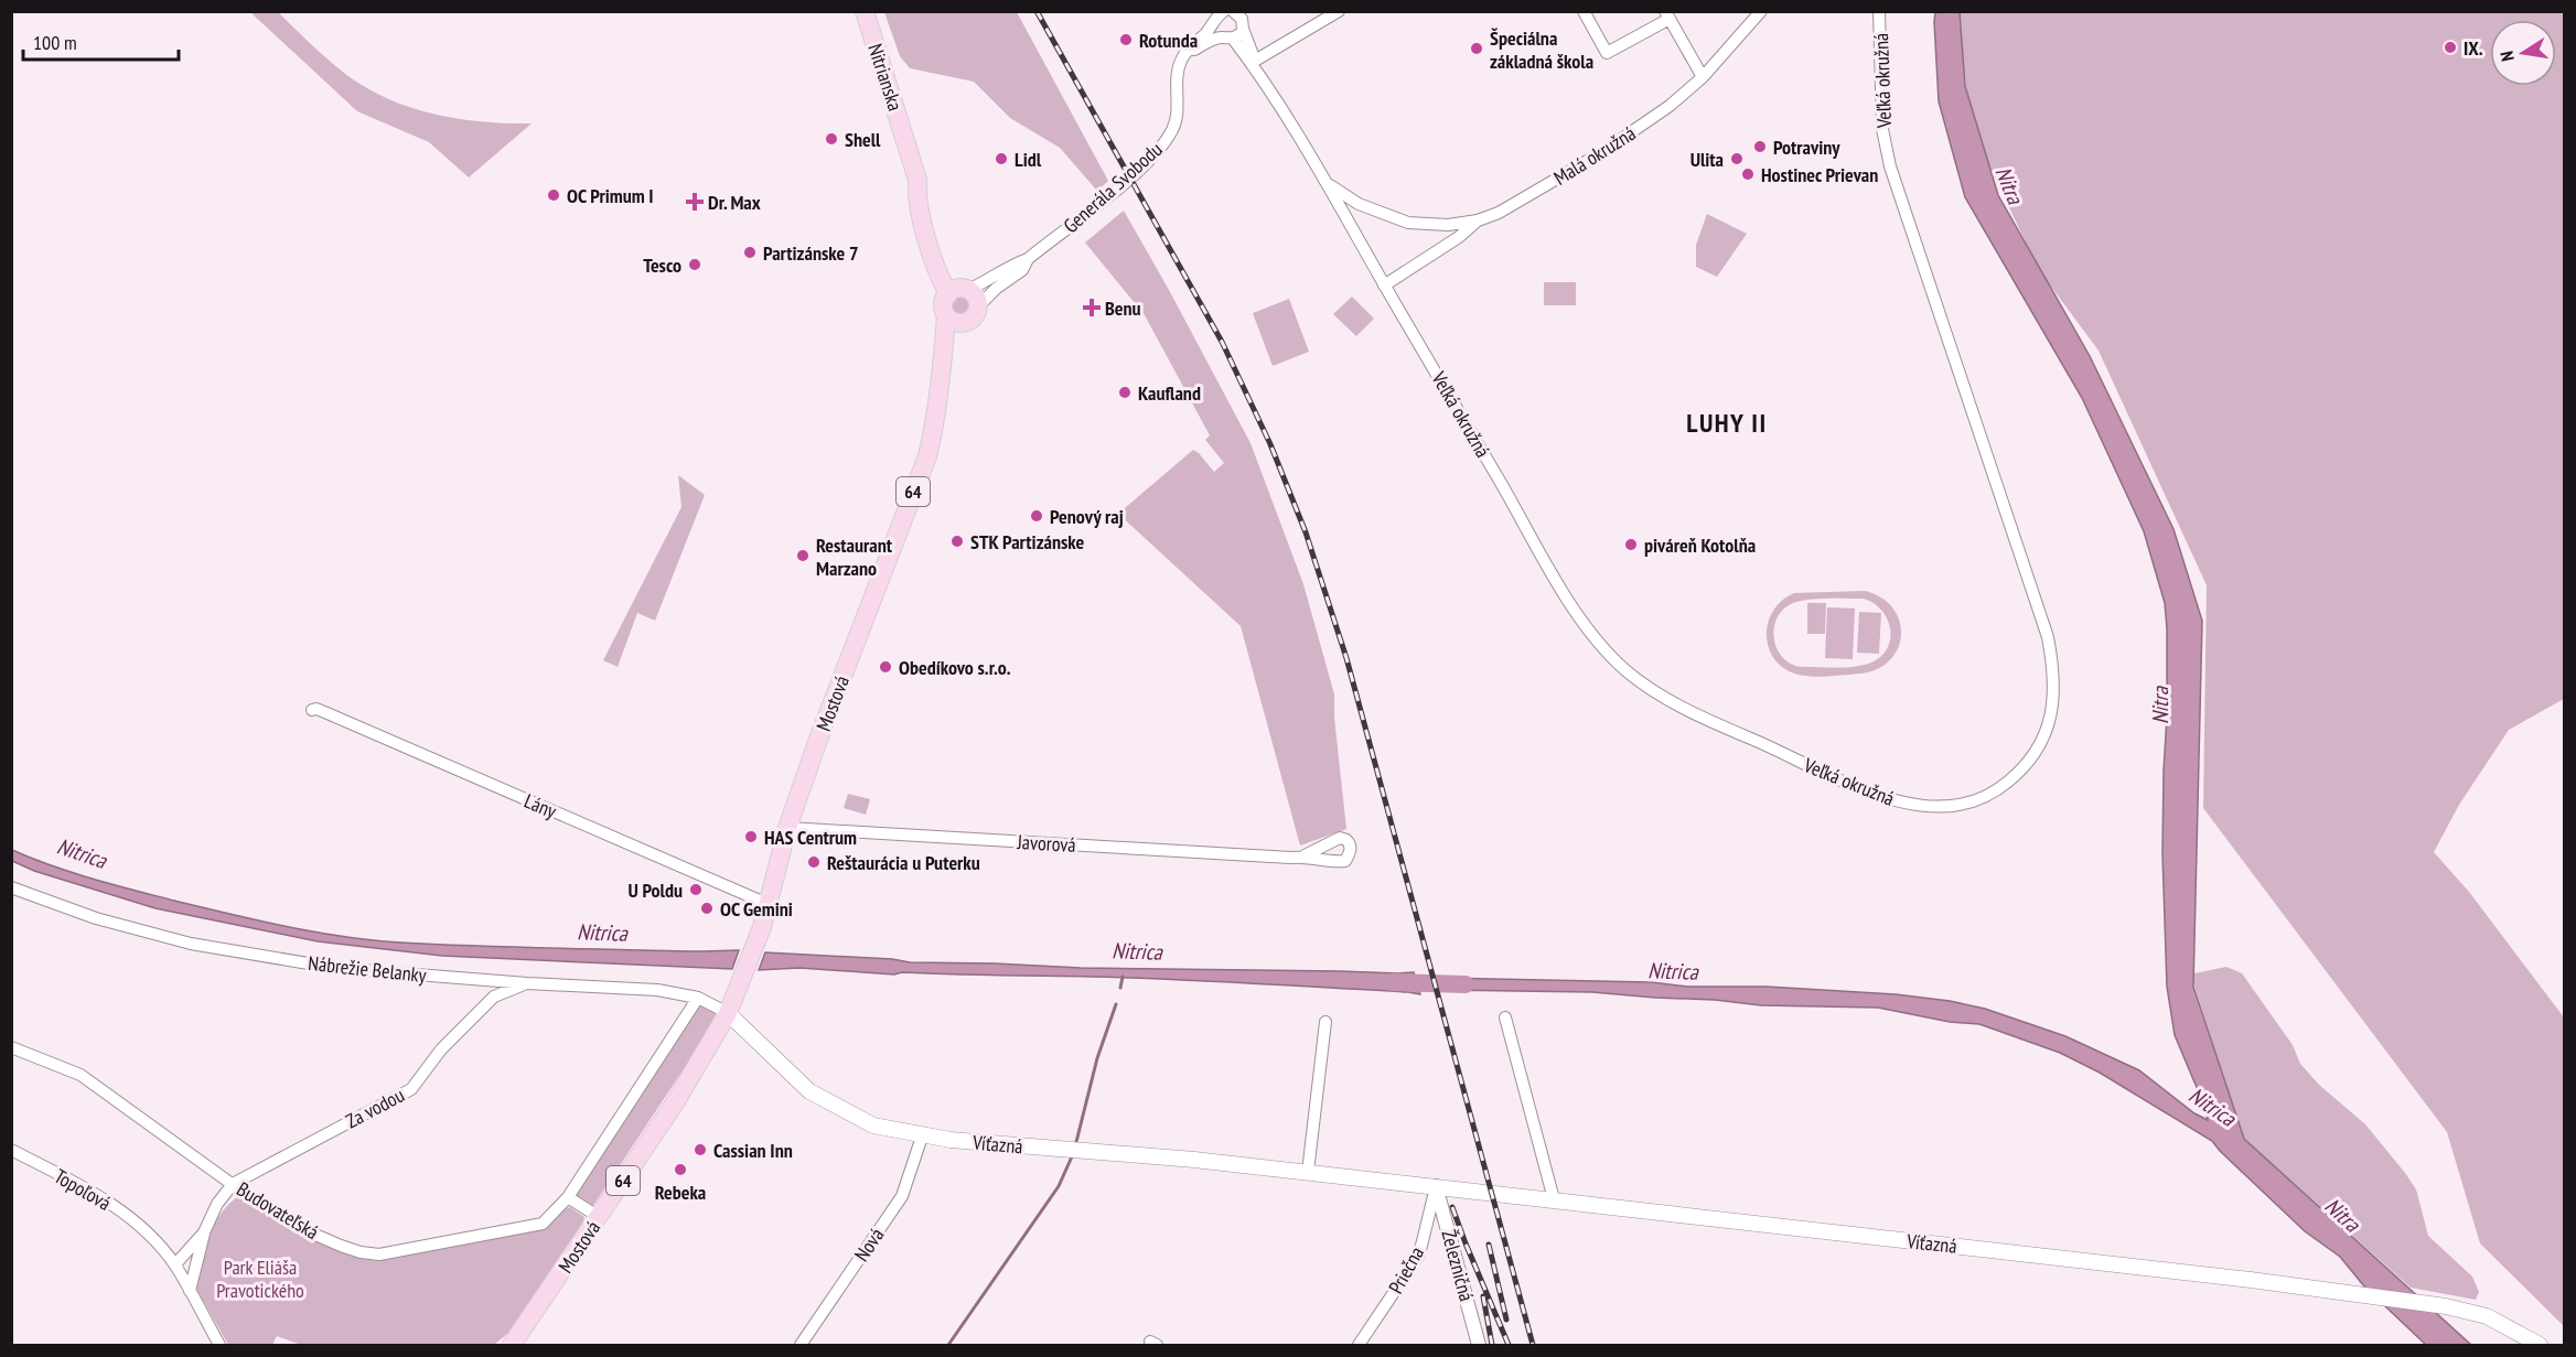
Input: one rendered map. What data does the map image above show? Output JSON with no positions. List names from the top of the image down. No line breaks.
{"streets":{"main road":["Nitrianska","64","Mostová","Víťazná"],"street":["Veľká okružná","Malá okružná","Generála Svobodu","Lány","Javorová","Nábrežie Belanky","Za vodou","Topoľová","Budovateľská","Nová","Železničná","Priečna"]},"crossings":[["Nitrianska","Generála Svobodu"],["Nitrianska","64"],["Nitrianska","Mostová"],["Veľká okružná","Malá okružná"],["Generála Svobodu","64"],["Generála Svobodu","Mostová"],["64","Mostová"],["Mostová","Lány"],["Mostová","Javorová"],["Mostová","Nábrežie Belanky"],["Mostová","Víťazná"],["Nábrežie Belanky","Za vodou"],["Nábrežie Belanky","Víťazná"],["Nábrežie Belanky","Budovateľská"],["Za vodou","Budovateľská"],["Víťazná","Nová"],["Víťazná","Železničná"],["Víťazná","Priečna"],["Železničná","Priečna"]],"districts":["LUHY II"],"water":["Nitra","Nitrica"],"parks":["Park Eliáša Pravotického"],"places":{"other":["Rotunda","IX.","Špeciálna základná škola","Shell","Potraviny","Lidl","Ulita","Hostinec Prievan","OC Primum I","Partizánske 7","Tesco","Kaufland","Penový raj","STK Partizánske","piváreň Kotolňa","Restaurant Marzano","Obedíkovo s.r.o.","HAS Centrum","Reštaurácia u Puterku","U Poldu","OC Gemini","Cassian Inn","Rebeka"],"health":["Dr. Max","Benu"]},"scale_bar":"100 m","north":"left"}
